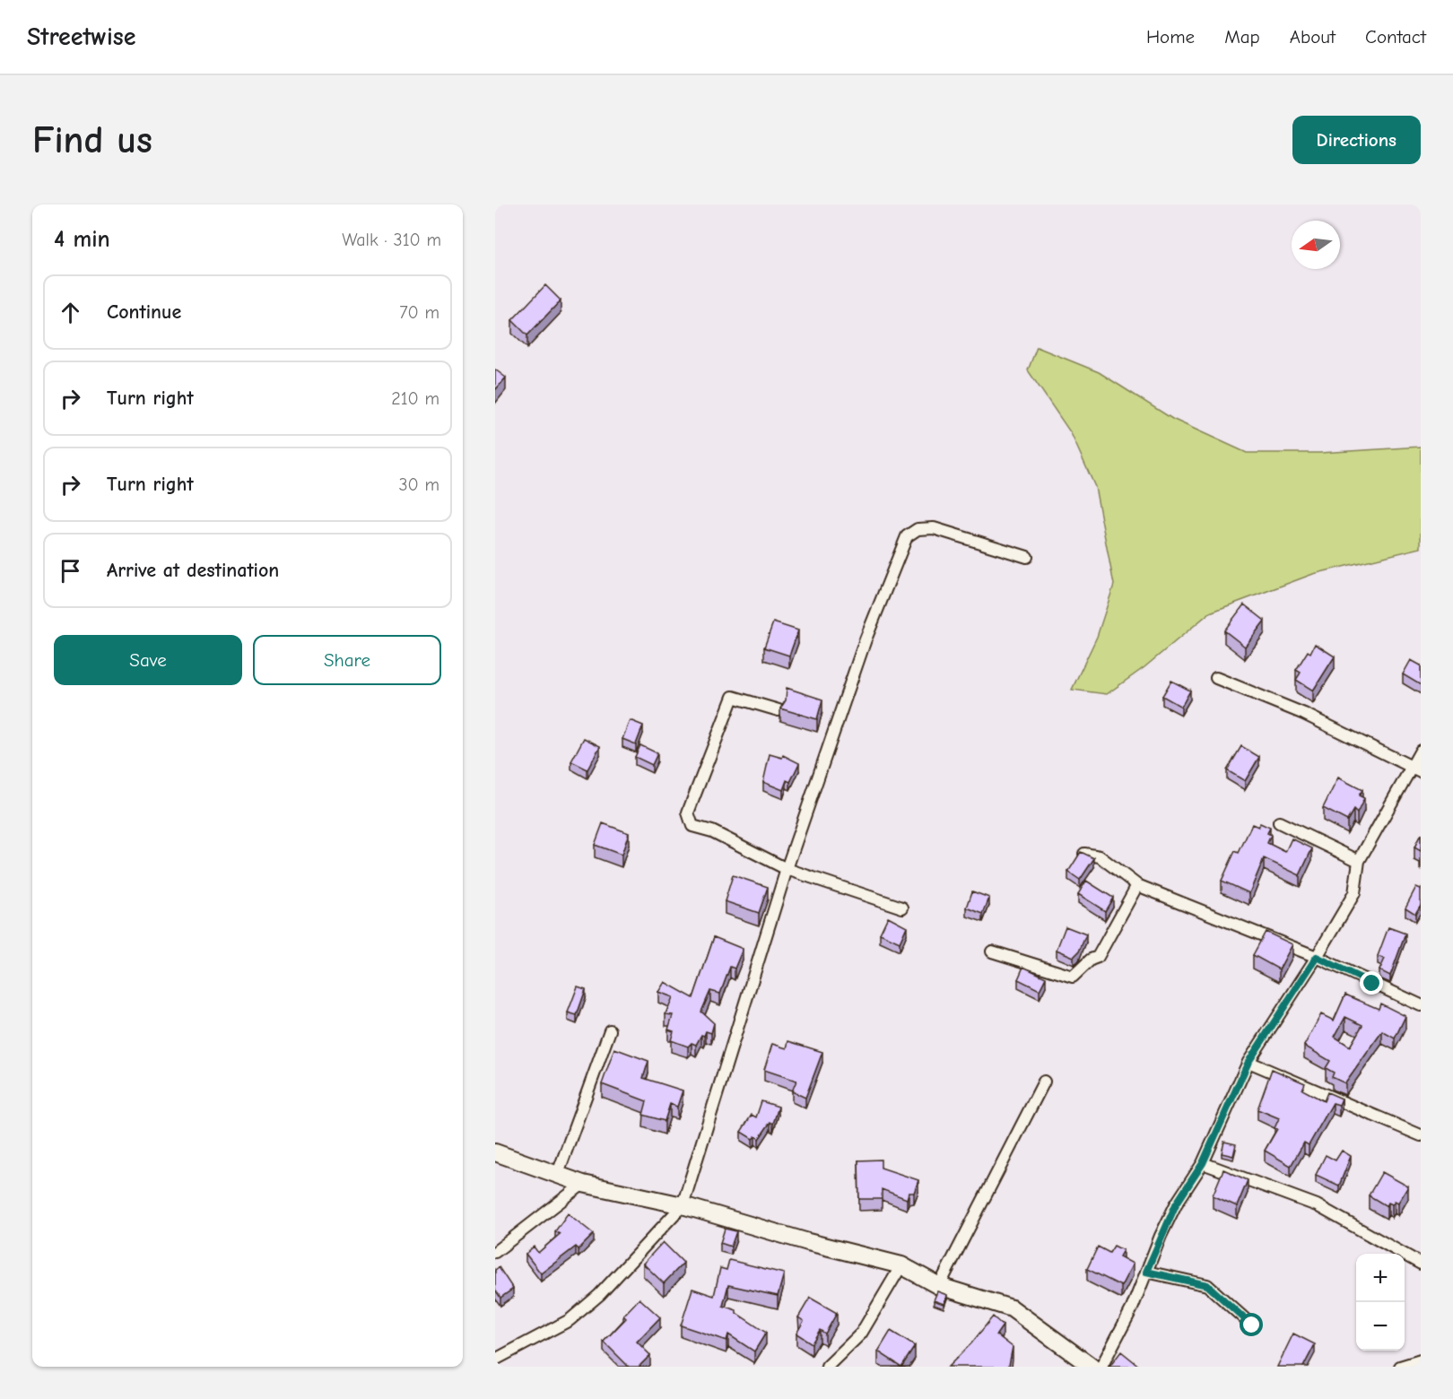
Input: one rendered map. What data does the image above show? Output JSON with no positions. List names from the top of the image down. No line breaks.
{"north":"left","page":{"header":"Streetwise","nav":["Home","Map","About","Contact"],"buttons":["Directions",["Save","Share"]],"title":"Find us","heading":["4 min","Walk · 310 m"],"list":[["Continue","70 m"],["Turn right","210 m"],["Turn right","30 m"],"Arrive at destination"],"map_buttons":["+","−"]}}
